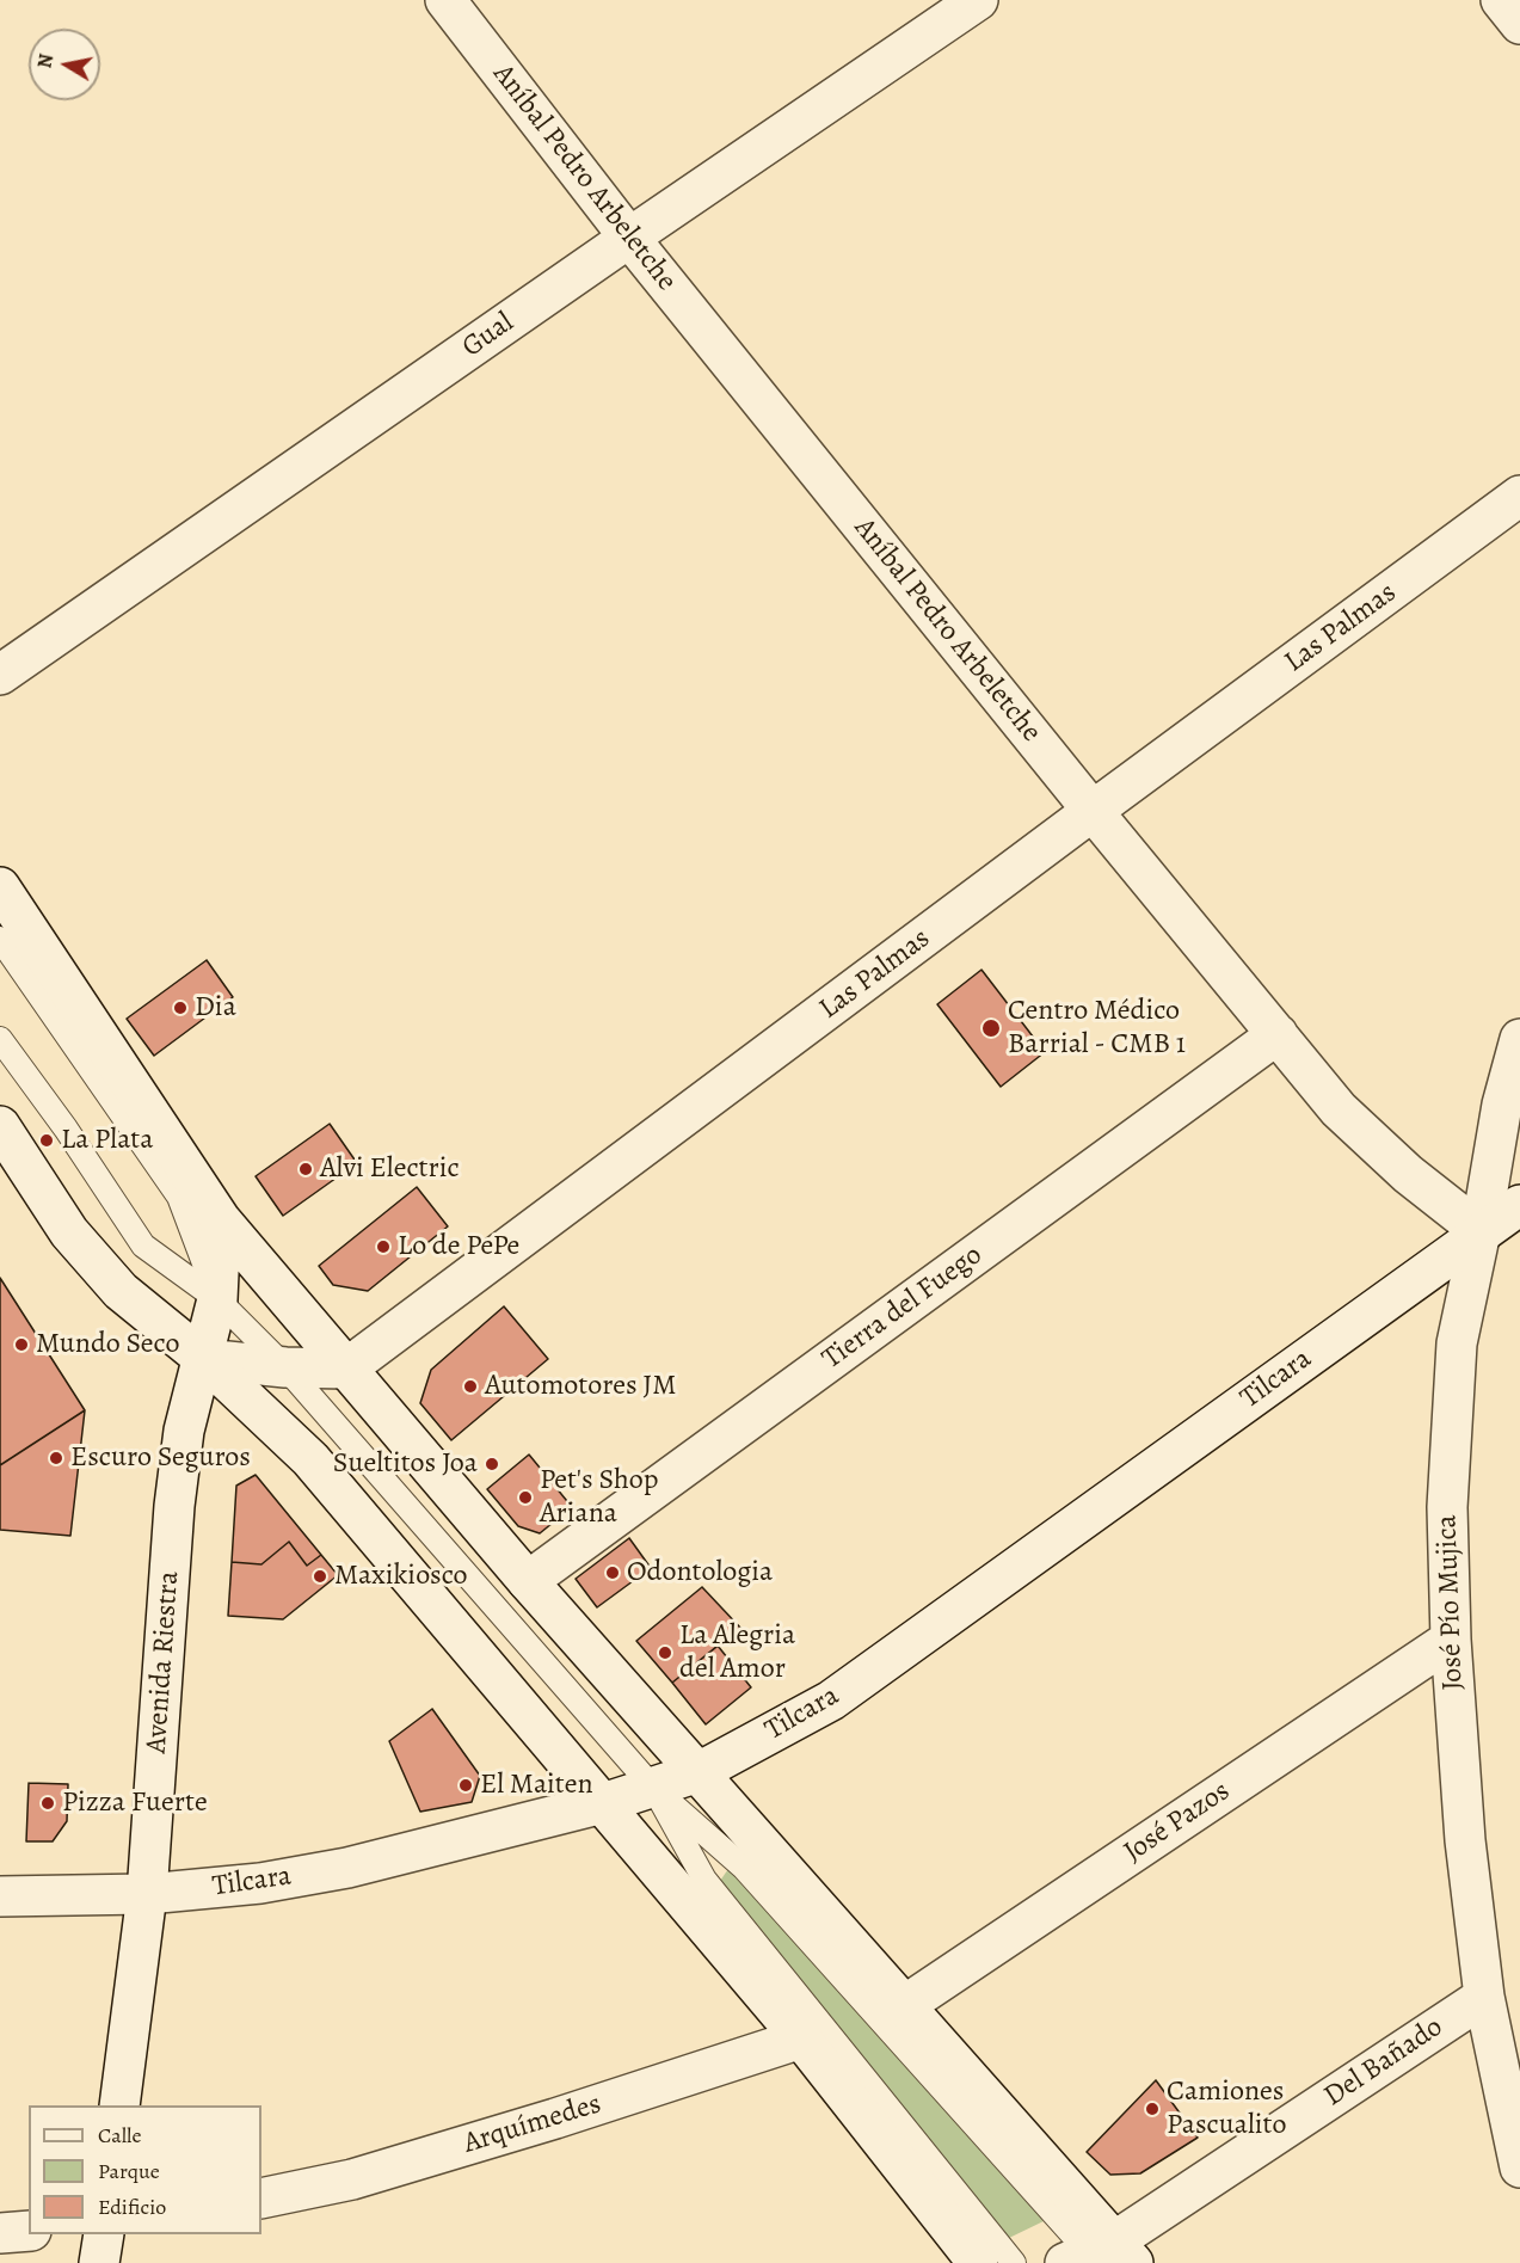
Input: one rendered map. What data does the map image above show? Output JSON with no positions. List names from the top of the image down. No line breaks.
{"streets":{"street":["Aníbal Pedro Arbeletche","Gual","Las Palmas","Tierra del Fuego","Tilcara","José Pío Mujica","Avenida Riestra","José Pazos","Del Bañado","Arquímedes"]},"crossings":[["Aníbal Pedro Arbeletche","Gual"],["Aníbal Pedro Arbeletche","Las Palmas"],["Aníbal Pedro Arbeletche","Tierra del Fuego"],["Aníbal Pedro Arbeletche","Tilcara"],["Aníbal Pedro Arbeletche","José Pío Mujica"],["Tilcara","José Pío Mujica"],["Tilcara","Avenida Riestra"],["José Pío Mujica","José Pazos"],["José Pío Mujica","Del Bañado"]],"places":["Dia","Centro Médico Barrial - CMB 1","La Plata","Alvi Electric","Lo de PePe","Mundo Seco","Automotores JM","Escuro Seguros","Sueltitos Joa","Pet's Shop Ariana","Odontologia","Maxikiosco","La Alegria del Amor","El Maiten","Pizza Fuerte","Camiones Pascualito"],"legend":["Calle","Parque","Edificio"],"north":"left"}
